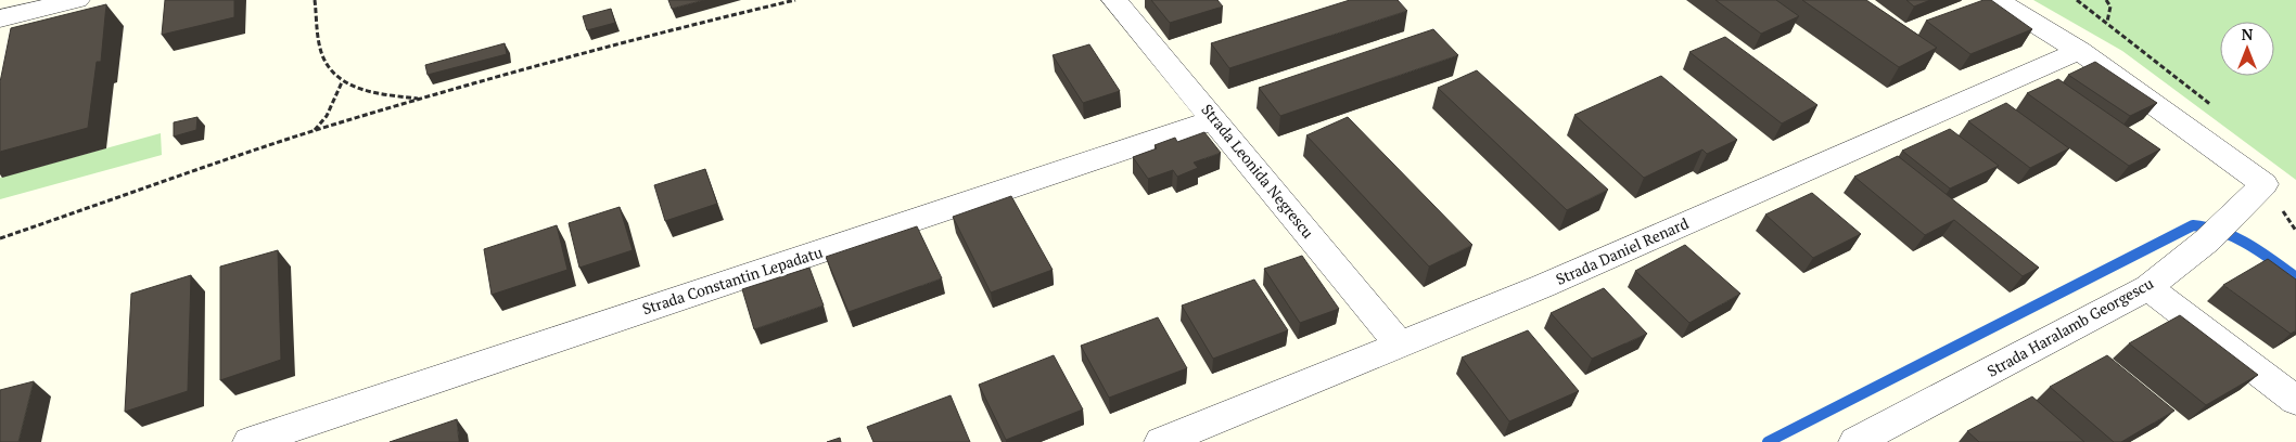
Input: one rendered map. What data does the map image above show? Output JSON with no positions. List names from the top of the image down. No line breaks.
{"streets":{"street":["Strada Leonida Negrescu","Strada Daniel Renard","Strada Constantin Lepadatu","Strada Haralamb Georgescu"]},"crossings":[["Strada Leonida Negrescu","Strada Daniel Renard"],["Strada Leonida Negrescu","Strada Constantin Lepadatu"],["Strada Daniel Renard","Strada Haralamb Georgescu"]],"north":"top"}
